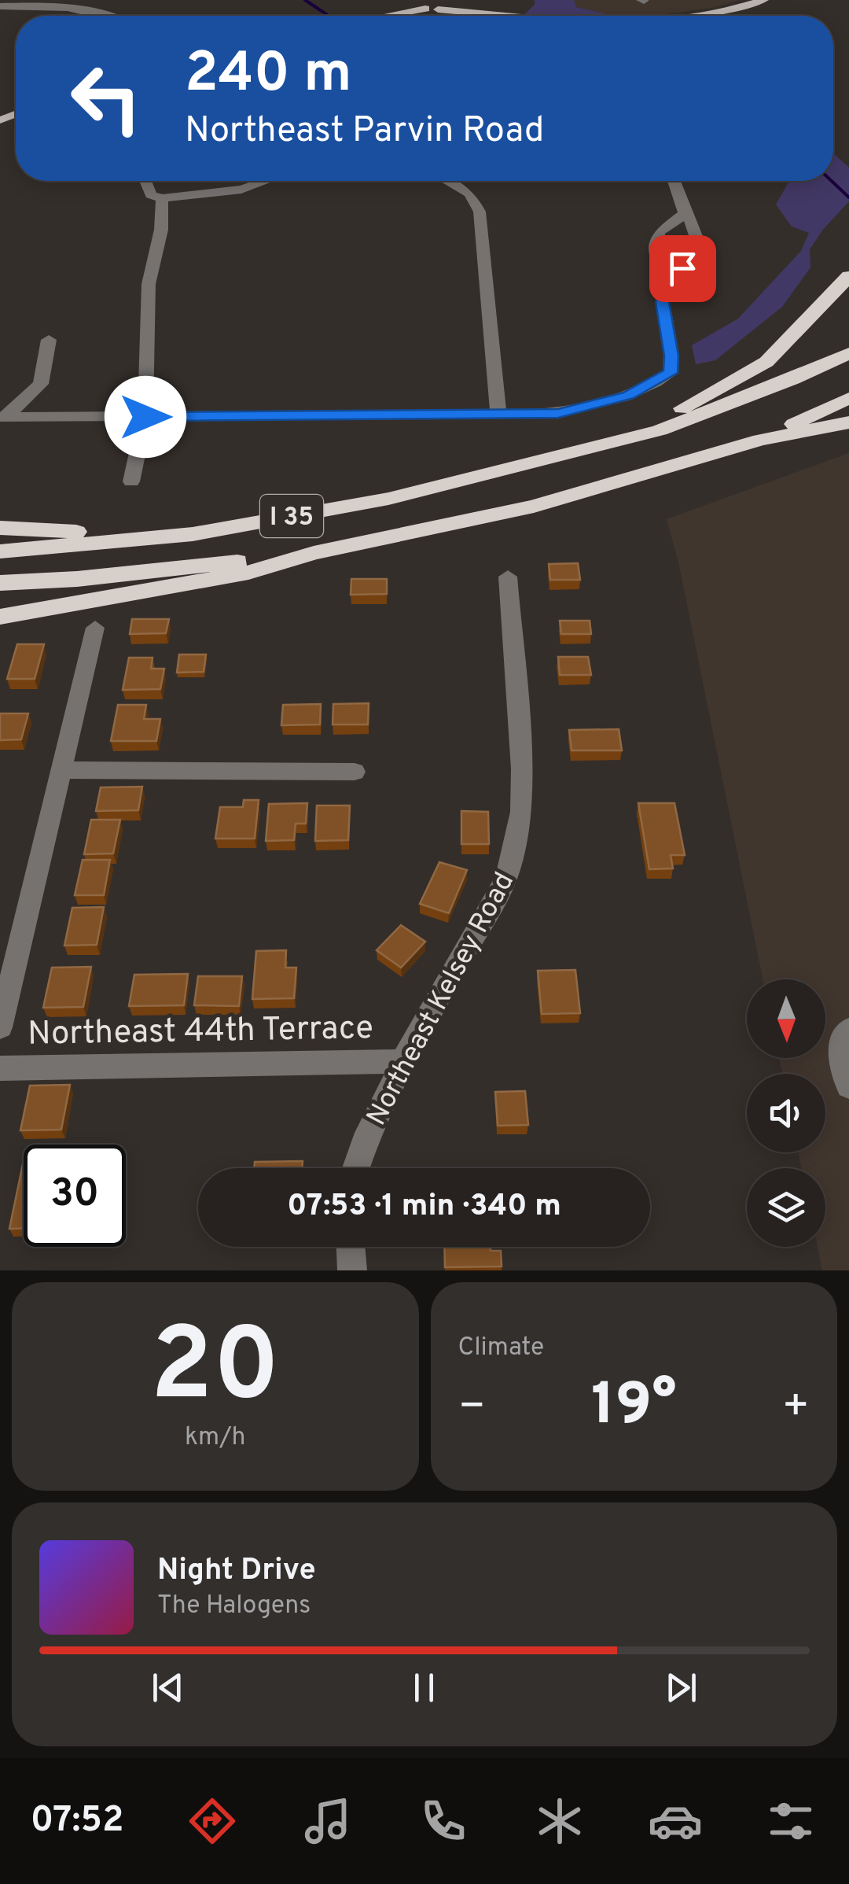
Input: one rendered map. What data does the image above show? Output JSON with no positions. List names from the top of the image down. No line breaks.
{"streets":{"highway":["I 35"],"street":["Northeast Kelsey Road","Northeast 44th Terrace"]},"crossings":[["Northeast Kelsey Road","Northeast 44th Terrace"]],"north":"bottom","page":{"turn":["240 m","Northeast Parvin Road"],"limit":"30","trip":"07:53 · 1 min · 340 m","tile":[["20","km/h"],"Climate"],"heat":["−","19°","+"],"song":["Night Drive","The Halogens"],"tabs":"07:52"}}
